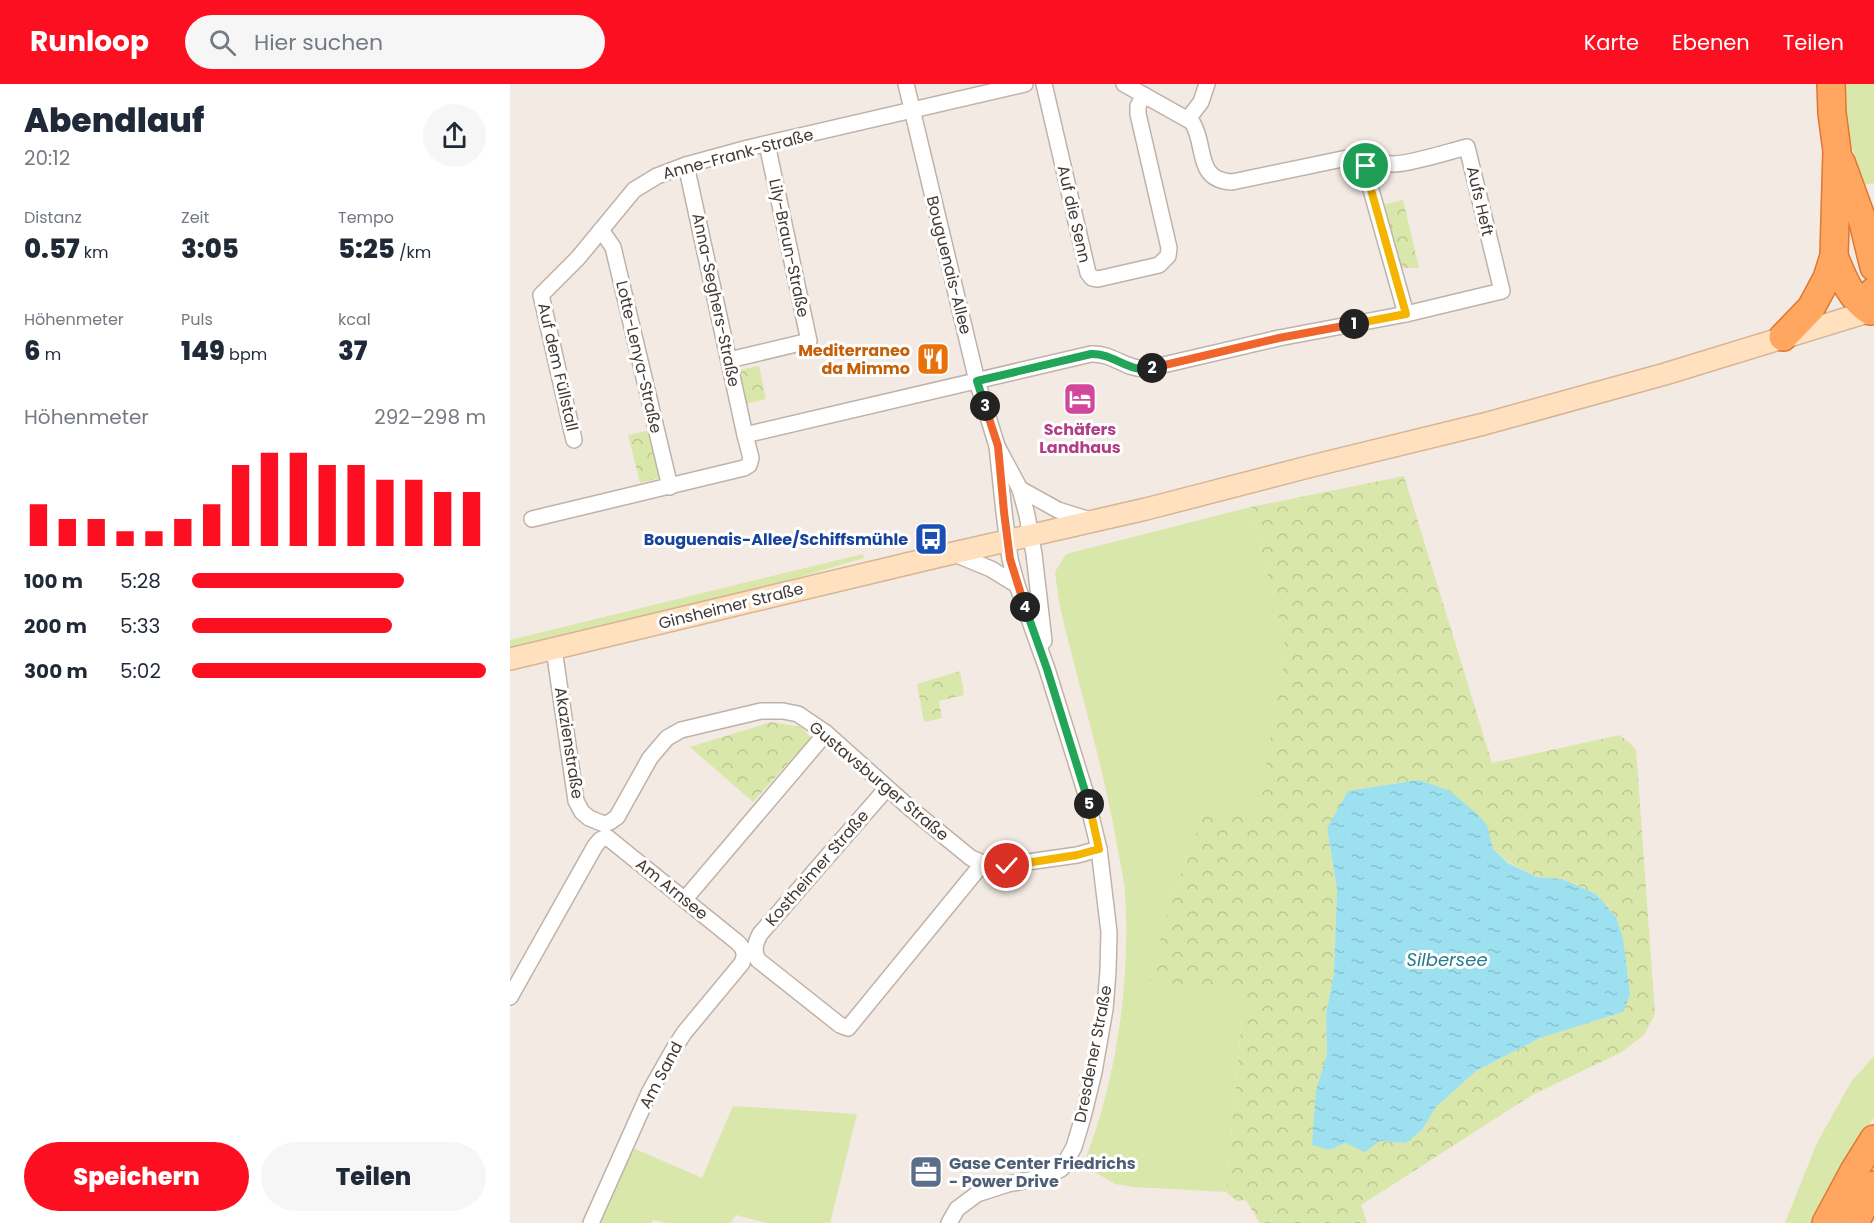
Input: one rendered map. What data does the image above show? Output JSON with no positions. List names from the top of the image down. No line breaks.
{"streets":{"main road":["Ginsheimer Straße"],"street":["Anne-Frank-Straße","Aufs Heft","Auf die Senn","Lily-Braun-Straße","Bouguenais-Allee","Anna-Seghers-Straße","Lotte-Lenya-Straße","Auf dem Füllstall","Akazienstraße","Gustavsburger Straße","Kostheimer Straße","Am Arnsee","Dresdener Straße","Am Sand"]},"crossings":[["Anne-Frank-Straße","Lily-Braun-Straße"],["Anne-Frank-Straße","Bouguenais-Allee"],["Anne-Frank-Straße","Anna-Seghers-Straße"],["Anne-Frank-Straße","Lotte-Lenya-Straße"],["Anne-Frank-Straße","Auf dem Füllstall"],["Lily-Braun-Straße","Anna-Seghers-Straße"],["Bouguenais-Allee","Ginsheimer Straße"],["Bouguenais-Allee","Dresdener Straße"],["Anna-Seghers-Straße","Lotte-Lenya-Straße"],["Ginsheimer Straße","Akazienstraße"],["Ginsheimer Straße","Dresdener Straße"],["Akazienstraße","Gustavsburger Straße"],["Akazienstraße","Am Arnsee"],["Gustavsburger Straße","Kostheimer Straße"],["Gustavsburger Straße","Am Arnsee"],["Gustavsburger Straße","Dresdener Straße"],["Am Arnsee","Am Sand"]],"water":["Silbersee"],"places":{"restaurant":["Mediterraneo da Mimmo"],"hotel":["Schäfers Landhaus"],"bus stop":["Bouguenais-Allee/Schiffsmühle"],"office":["Gase Center Friedrichs - Power Drive"]},"page":{"header":"Runloop","search":"Hier suchen","nav":["Karte","Ebenen","Teilen"],"heading":["Abendlauf","20:12"],"stats":[["Distanz","0.57 km"],["Zeit","3:05"],["Tempo","5:25 /km"],["Höhenmeter","6 m"],["Puls","149 bpm"],["kcal","37"]],"pins":["1","2","3","4","5"],"chart":["Höhenmeter","292–298 m"],"list":[{"name":"100 m","note":"5:28"},{"name":"200 m","note":"5:33"},{"name":"300 m","note":"5:02"}],"buttons":["Speichern","Teilen"]}}
